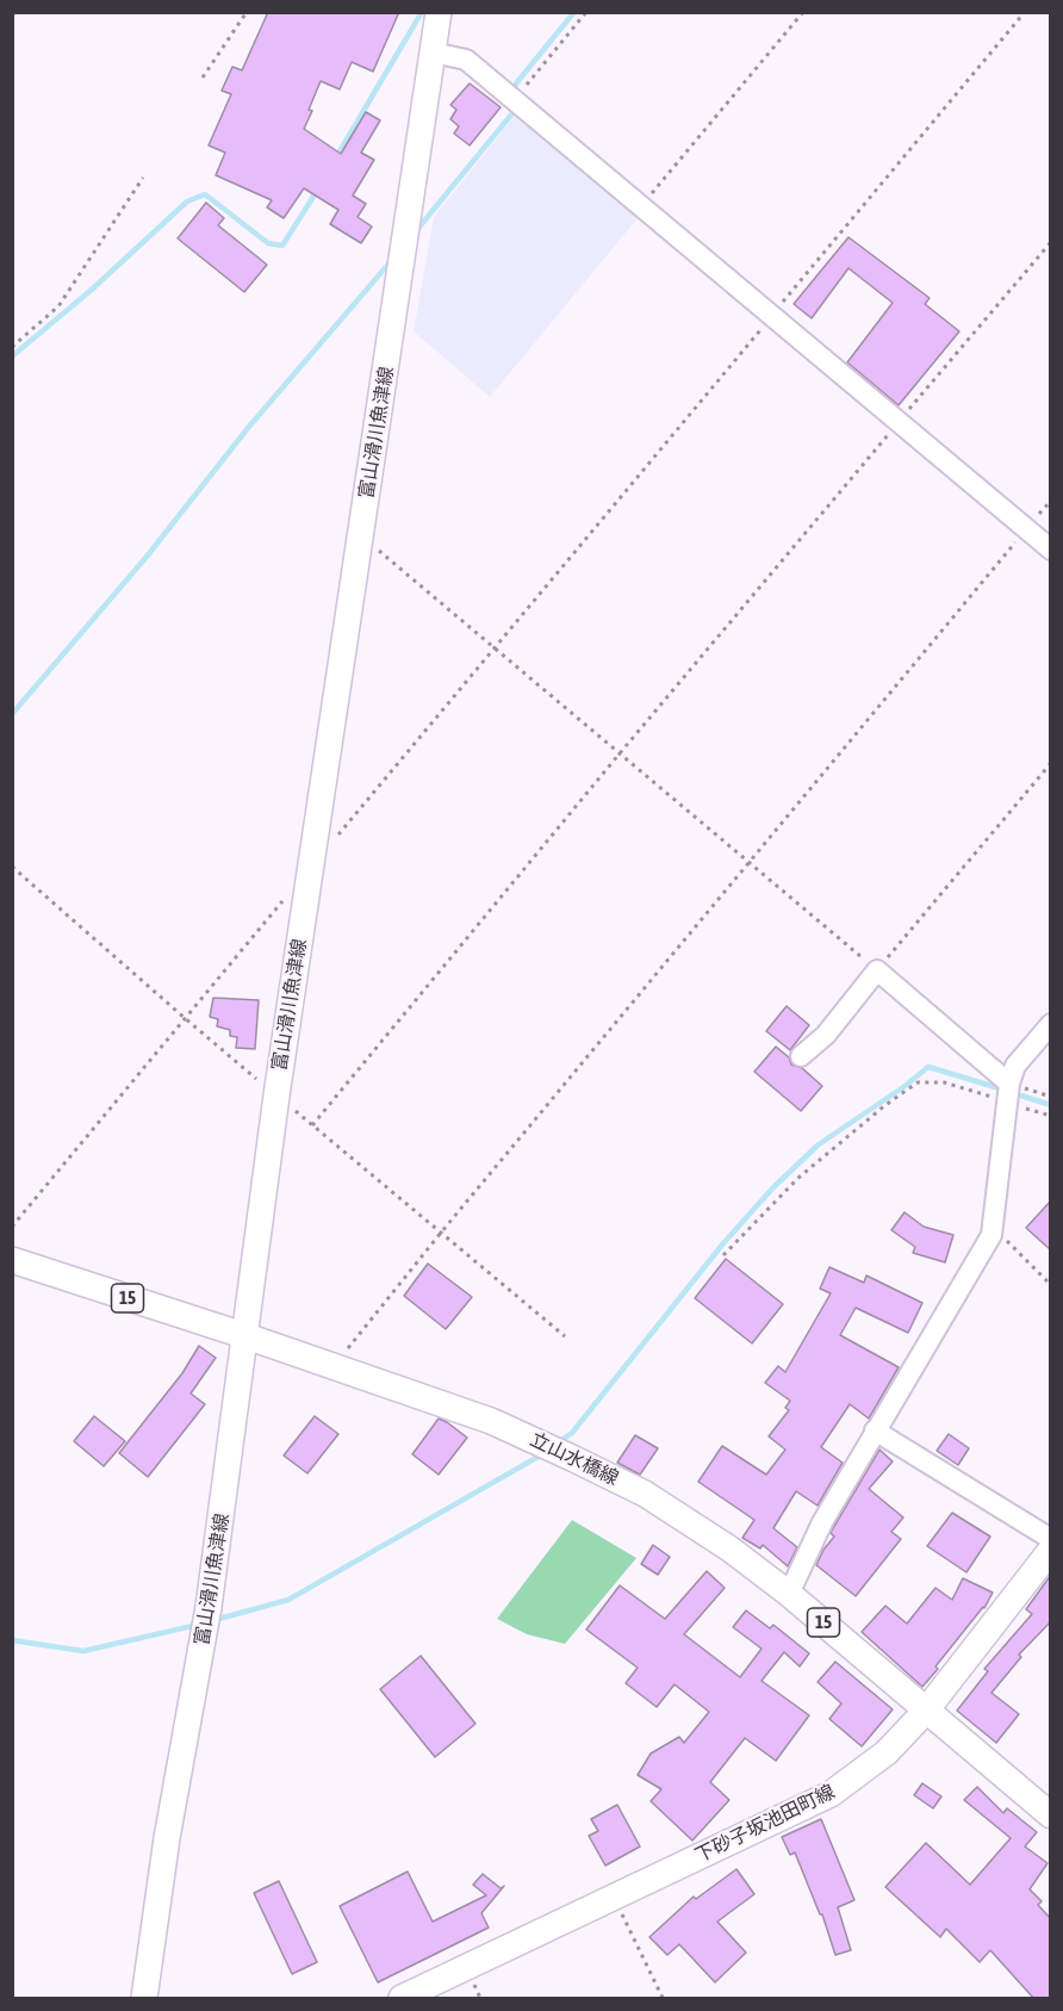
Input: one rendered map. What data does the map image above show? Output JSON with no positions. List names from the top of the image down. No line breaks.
{"streets":{"main road":["富山滑川魚津線","15","立山水橋線","下砂子坂池田町線"]},"crossings":[["富山滑川魚津線","立山水橋線"],["立山水橋線","下砂子坂池田町線"]]}
